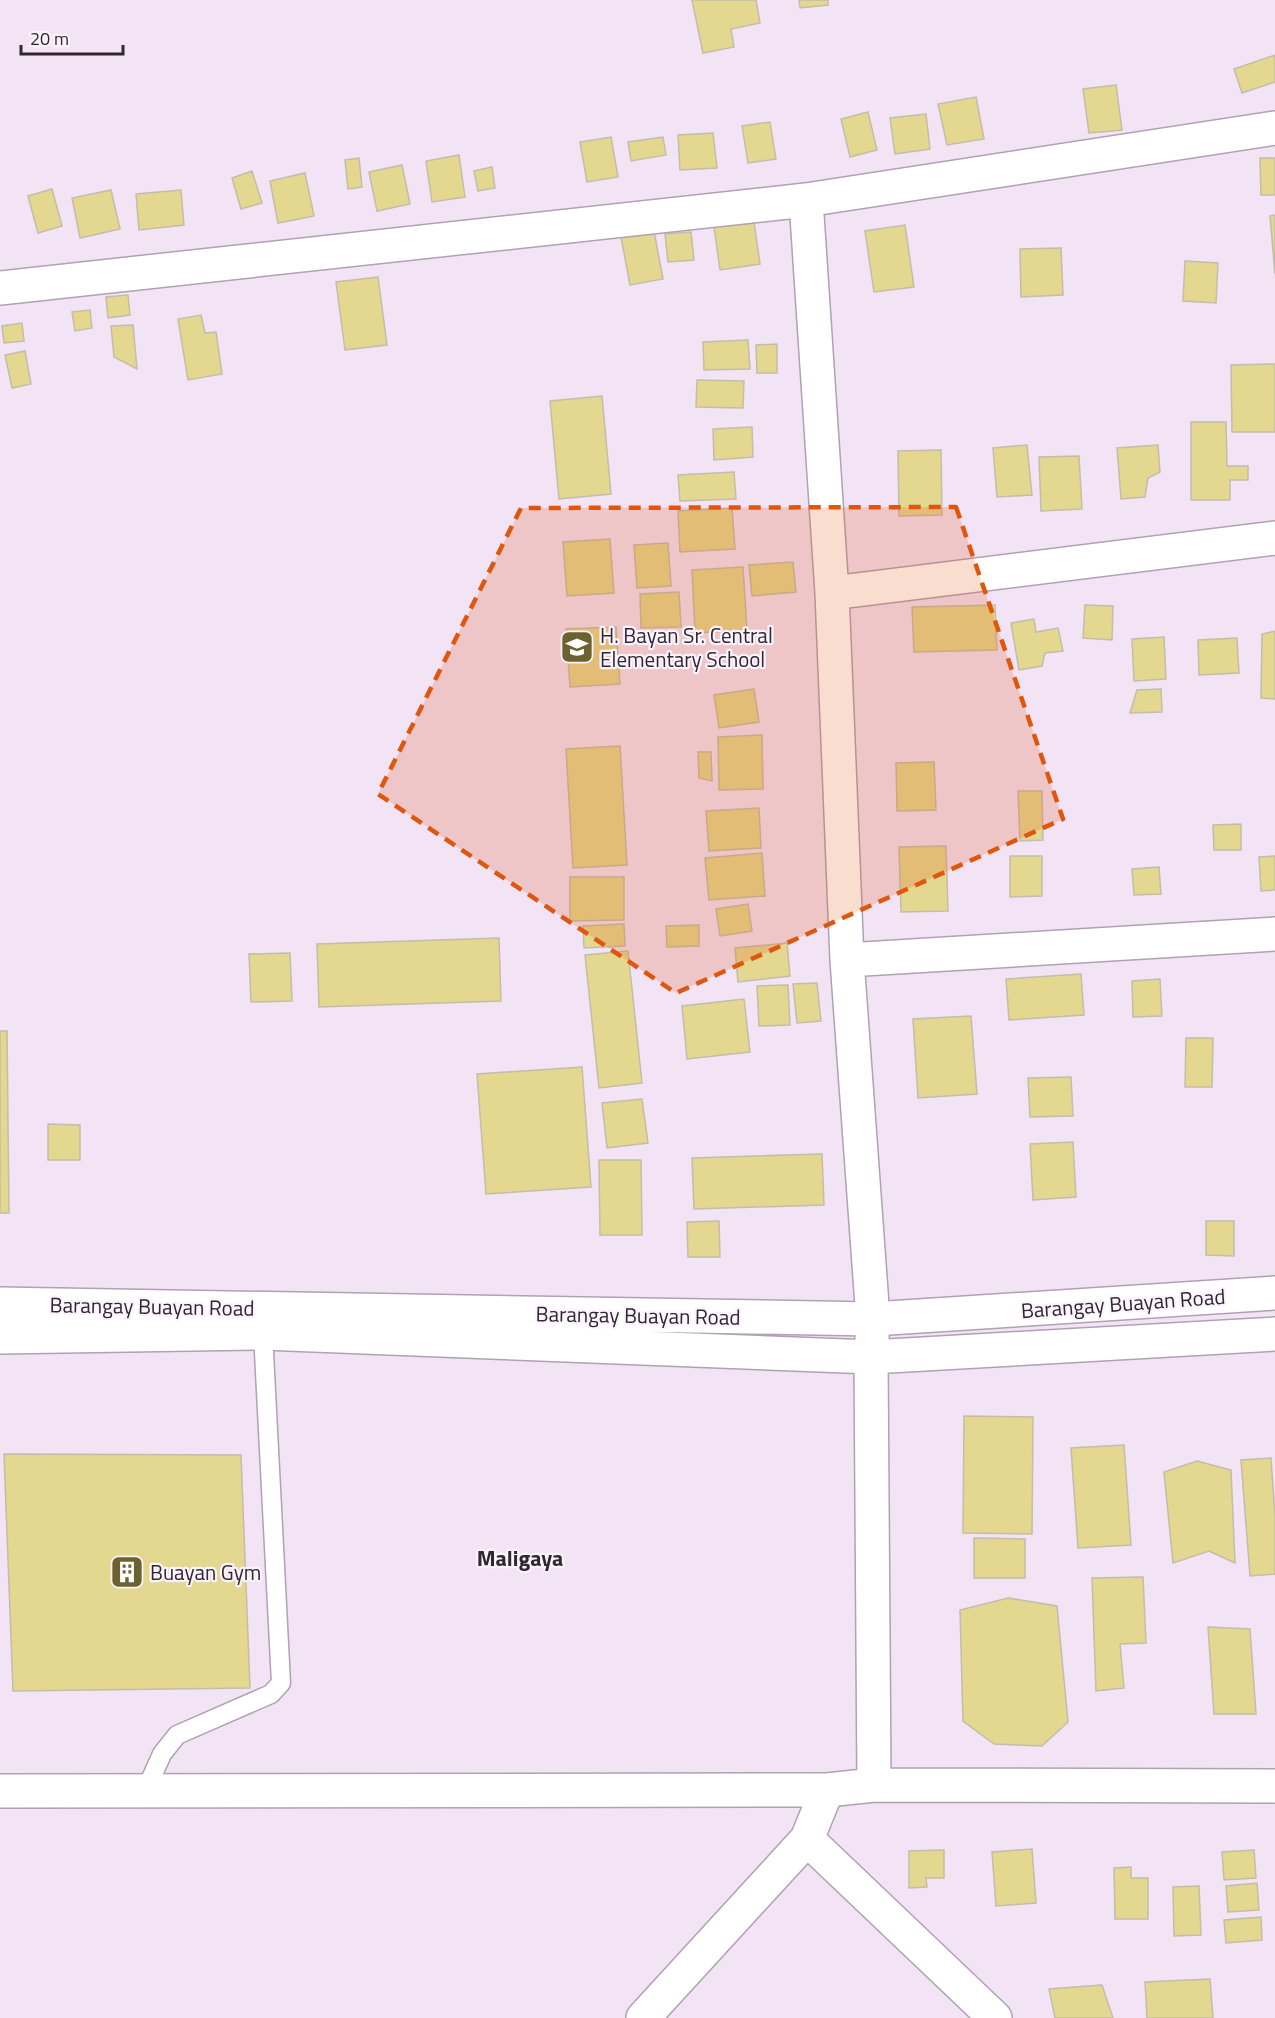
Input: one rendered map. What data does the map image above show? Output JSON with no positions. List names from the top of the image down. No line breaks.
{"streets":{"street":["Barangay Buayan Road"]},"districts":["Maligaya"],"places":{"school or university":["H. Bayan Sr. Central Elementary School"],"building":["Buayan Gym"]},"scale_bar":"20 m"}
